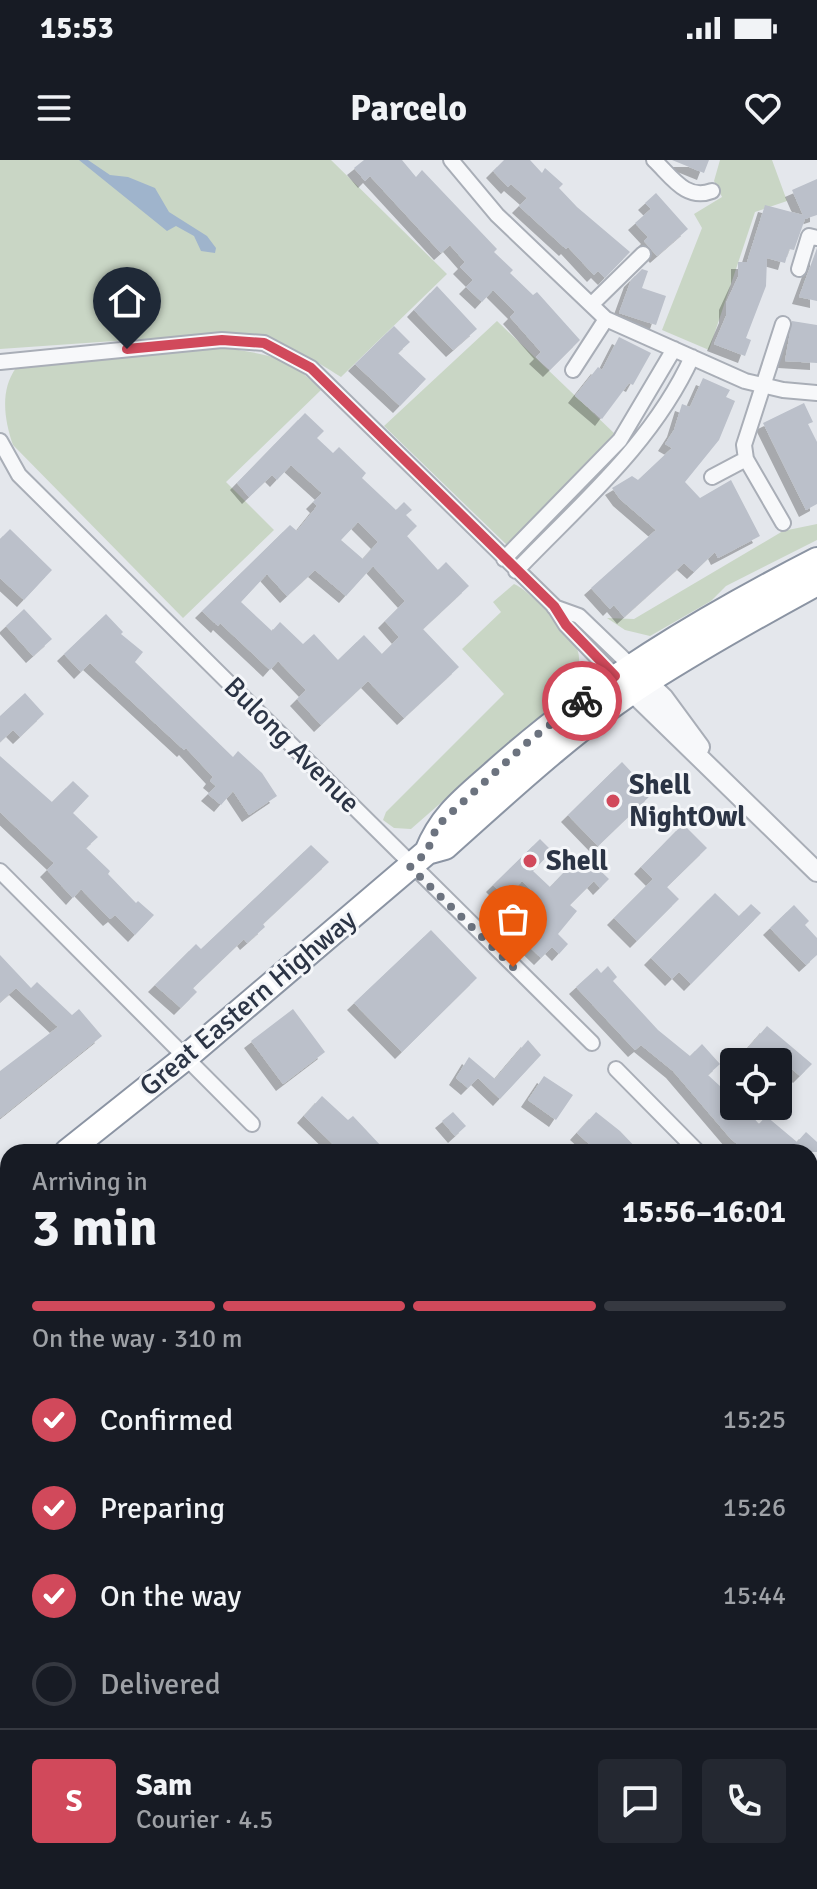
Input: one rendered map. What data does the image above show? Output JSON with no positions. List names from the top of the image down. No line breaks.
{"streets":{"highway":["Great Eastern Highway"],"street":["Bulong Avenue"]},"crossings":[["Bulong Avenue","Great Eastern Highway"]],"places":["Shell NightOwl","Shell"],"page":{"status":"15:53","header":"Parcelo","heading":["3 min","Arriving in","15:56–16:01"],"panel":["Sam","Courier · 4.5"],"bar":"On the way · 310 m","list":[["Confirmed","15:25"],["Preparing","15:26"],["On the way","15:44"],"Delivered"],"round":"S"}}
